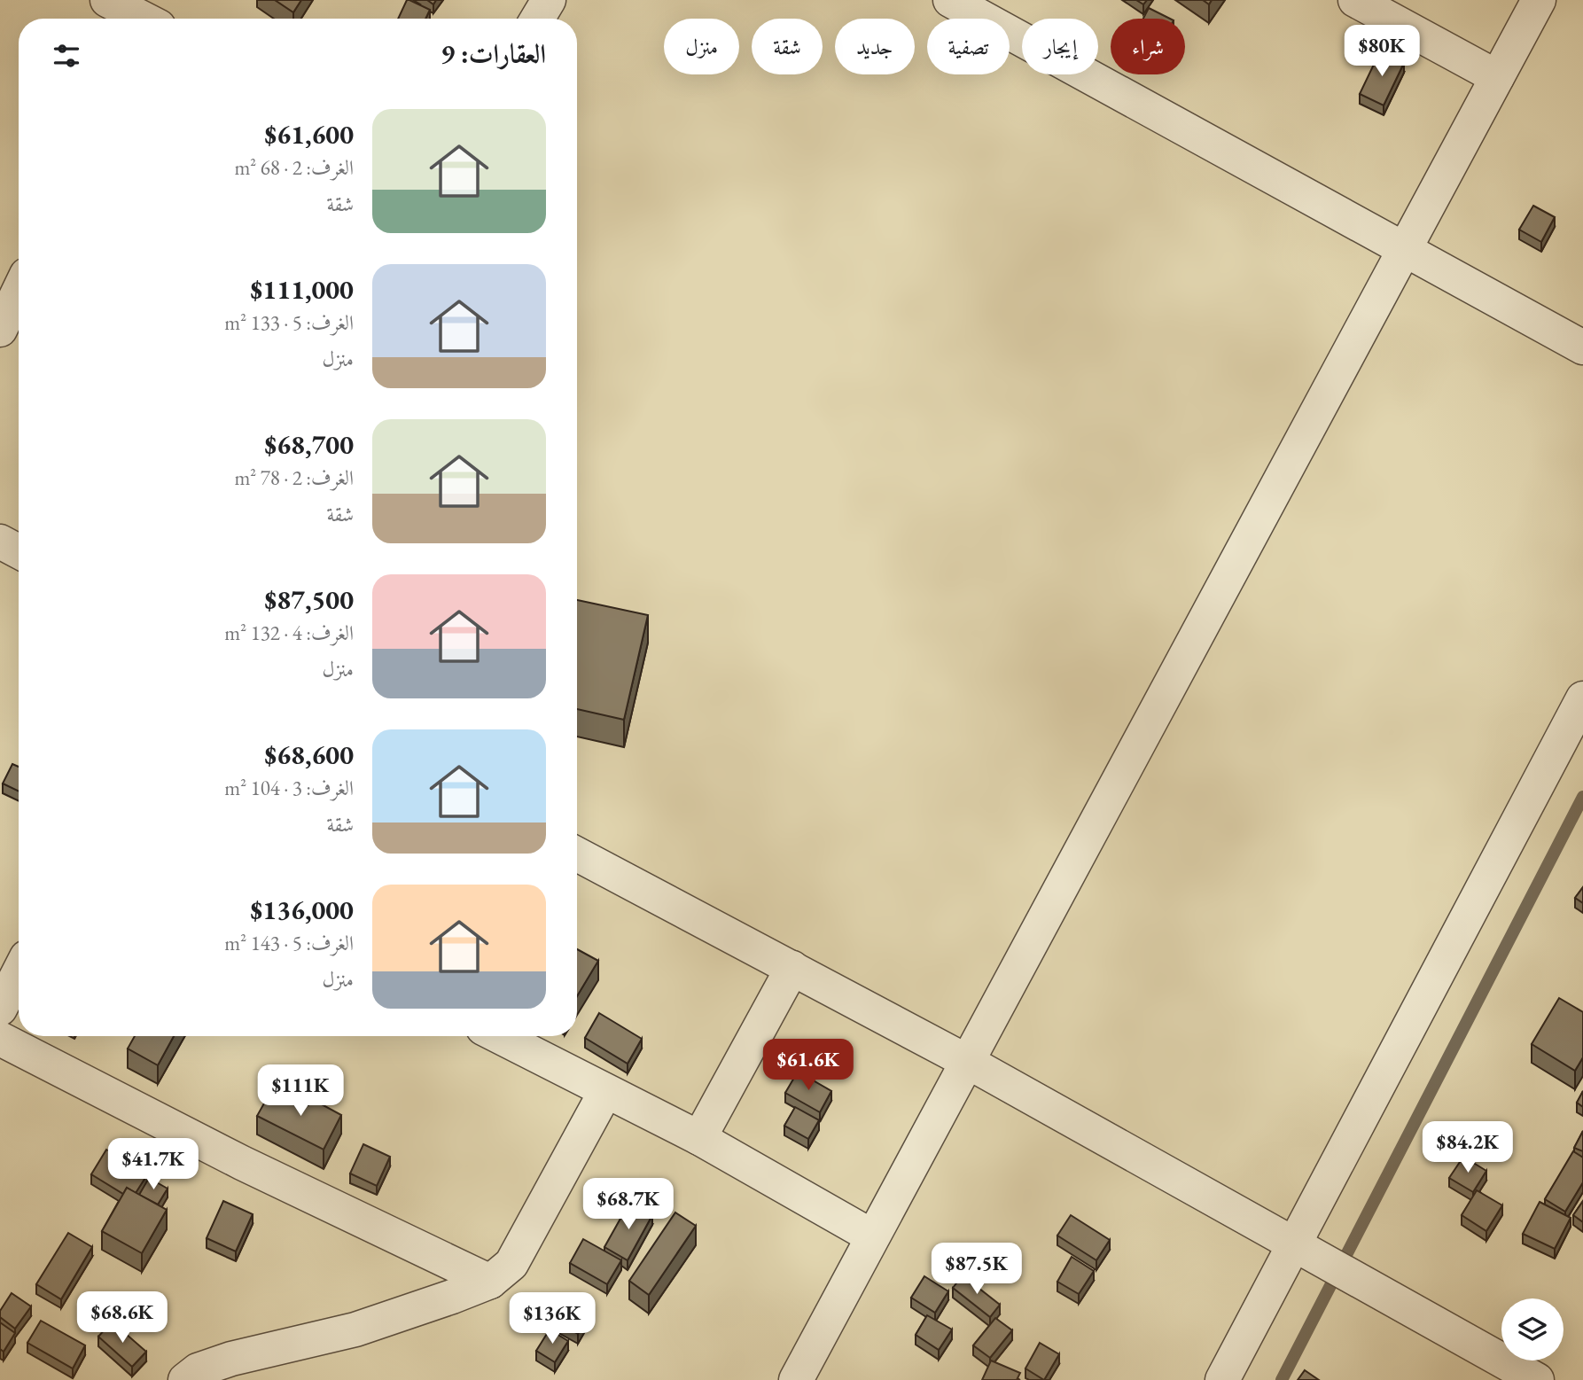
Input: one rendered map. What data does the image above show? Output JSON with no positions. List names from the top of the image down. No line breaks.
{"page":{"chip":["شراء","إيجار","تصفية","جديد","شقة","منزل"],"heading":"العقارات: 9","price":["$80K","$61.6K","$111K","$84.2K","$41.7K","$68.7K","$87.5K","$68.6K","$136K"],"list":[{"name":"$61,600","note":"الغرف: 2 · 68 m² · شقة"},{"name":"$111,000","note":"الغرف: 5 · 133 m² · منزل"},{"name":"$68,700","note":"الغرف: 2 · 78 m² · شقة"},{"name":"$87,500","note":"الغرف: 4 · 132 m² · منزل"},{"name":"$68,600","note":"الغرف: 3 · 104 m² · شقة"},{"name":"$136,000","note":"الغرف: 5 · 143 m² · منزل"}]}}
